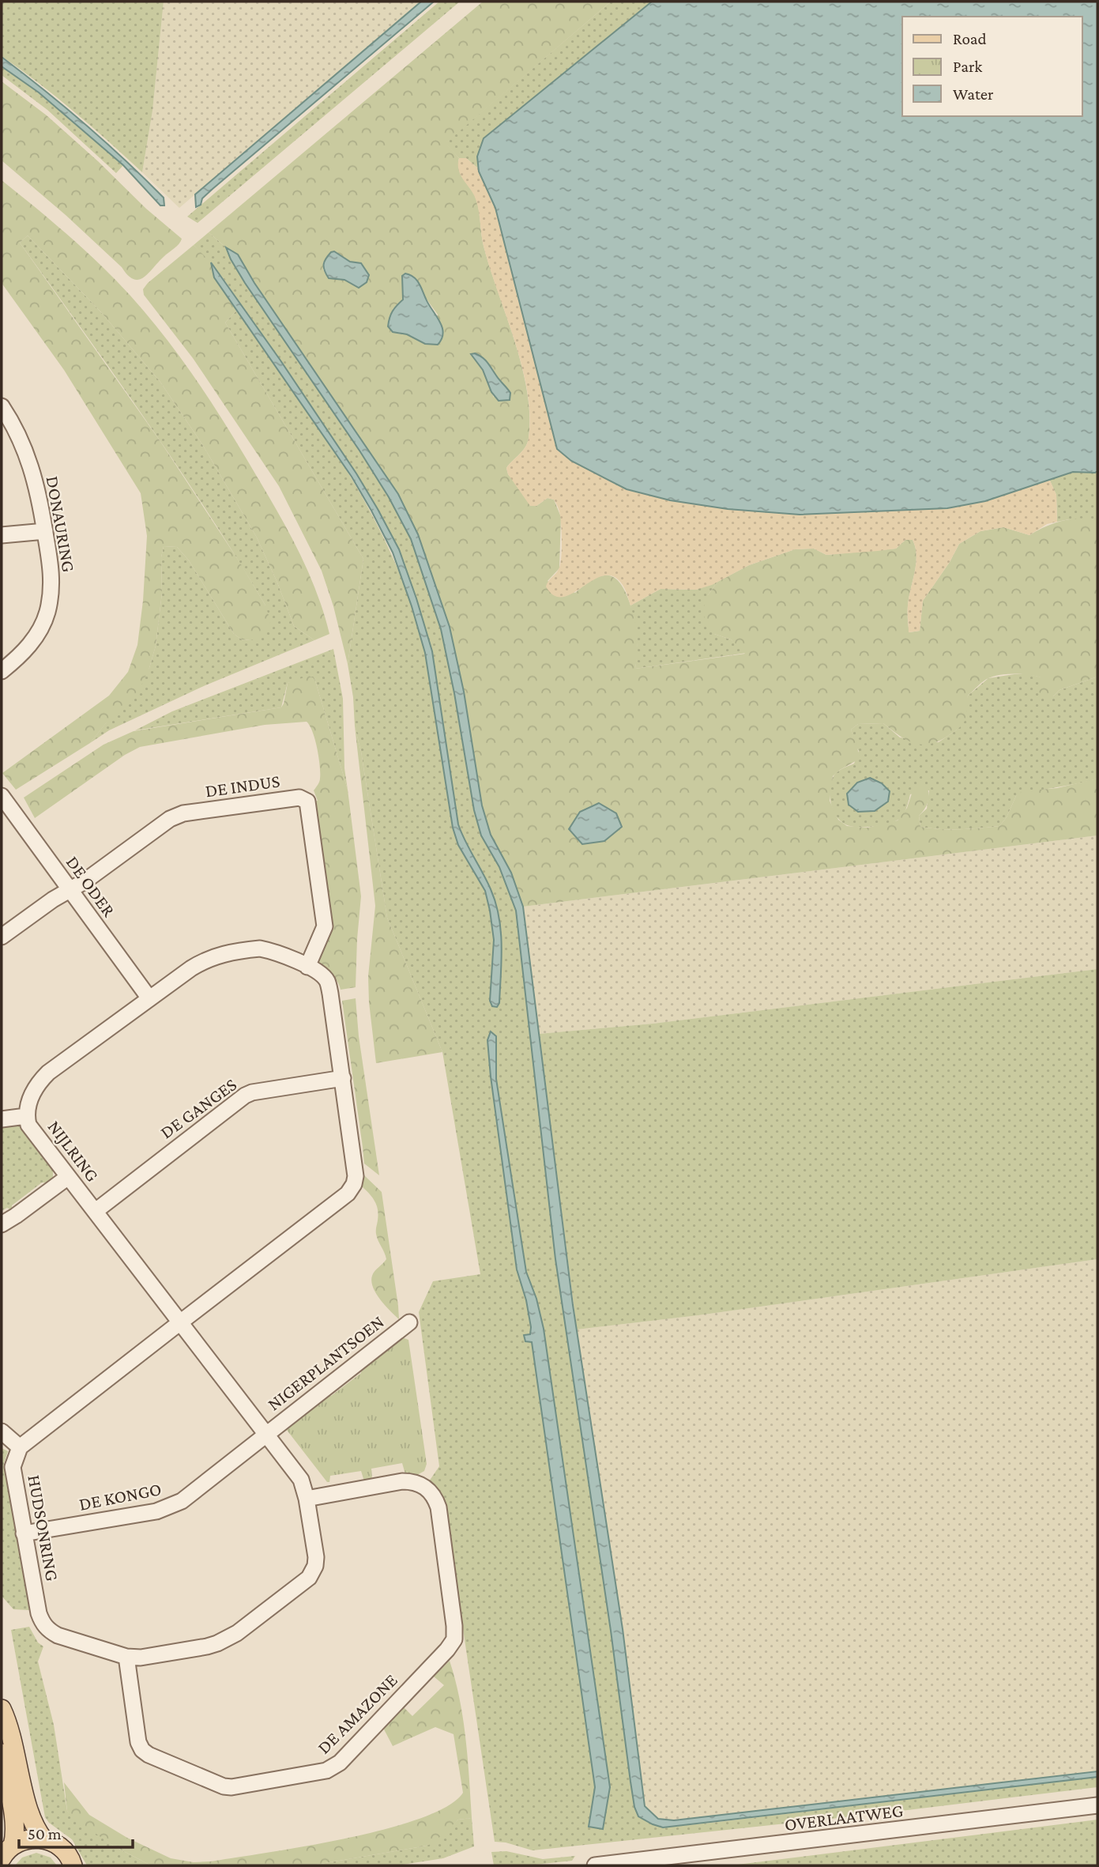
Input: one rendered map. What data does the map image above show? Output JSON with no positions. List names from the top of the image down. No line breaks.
{"streets":{"street":["DONAURING","DE INDUS","DE ODER","DE GANGES","NIJLRING","NIGERPLANTSOEN","DE KONGO","HUDSONRING","DE AMAZONE","OVERLAATWEG"]},"crossings":[["DE INDUS","DE ODER"],["DE INDUS","NIJLRING"],["DE ODER","NIJLRING"],["DE GANGES","NIJLRING"],["NIJLRING","HUDSONRING"],["NIGERPLANTSOEN","DE KONGO"],["NIGERPLANTSOEN","HUDSONRING"],["DE KONGO","HUDSONRING"],["HUDSONRING","DE AMAZONE"]],"legend":["Road","Park","Water"],"scale_bar":"50 m"}
